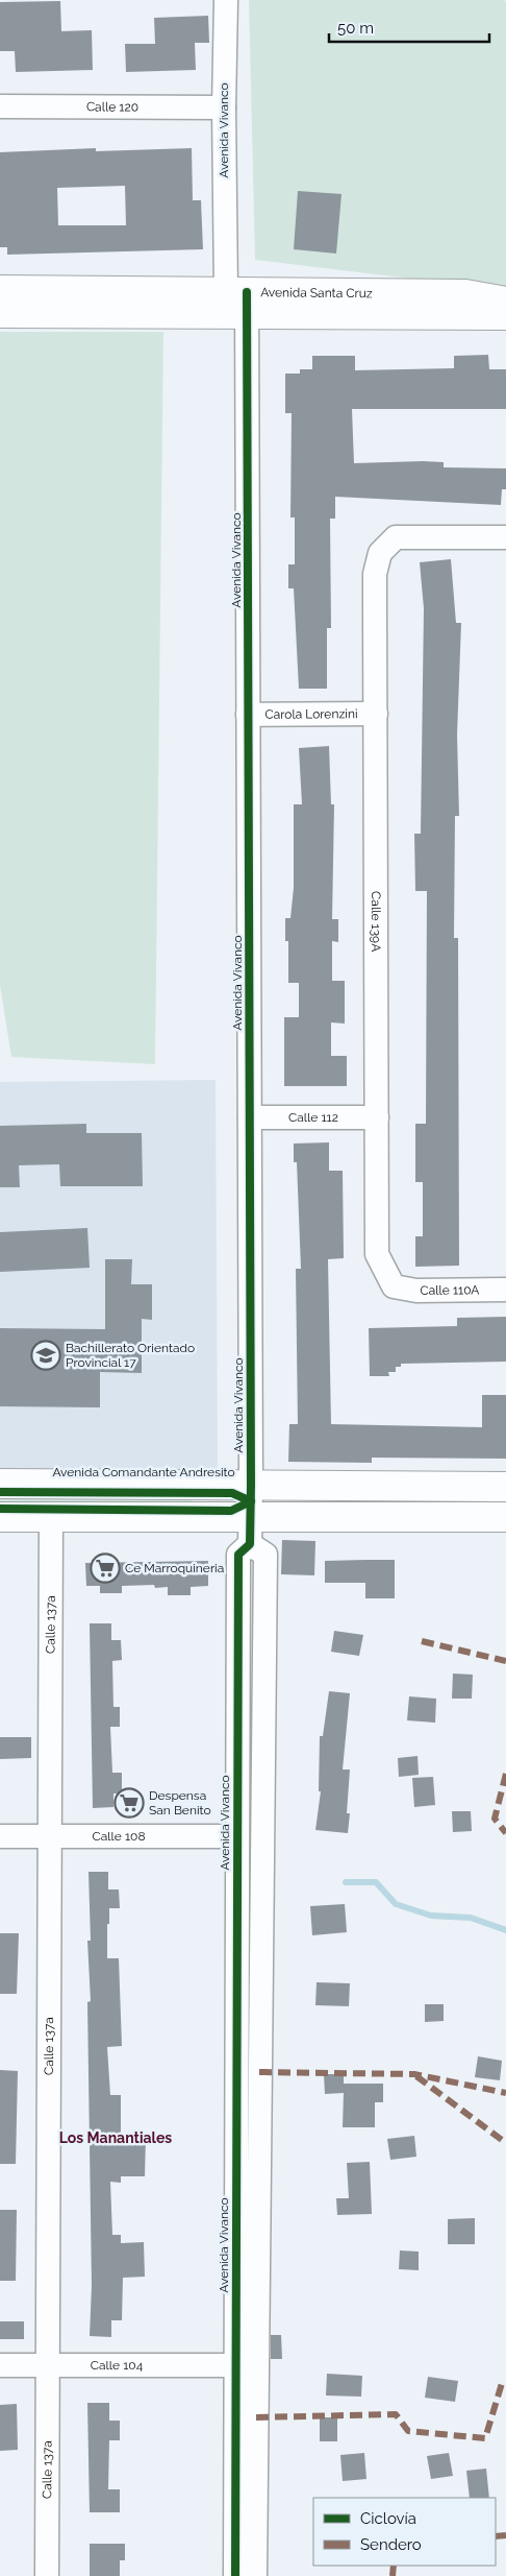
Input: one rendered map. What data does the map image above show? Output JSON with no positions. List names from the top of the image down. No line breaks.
{"streets":{"main road":["Avenida Santa Cruz","Avenida Comandante Andresito"],"street":["Calle 120","Avenida Vivanco","Carola Lorenzini","Calle 139A","Calle 112","Calle 110A","Calle 137a","Calle 108","Calle 104"]},"crossings":[["Calle 120","Avenida Vivanco"],["Avenida Vivanco","Avenida Santa Cruz"],["Avenida Vivanco","Carola Lorenzini"],["Avenida Vivanco","Calle 112"],["Avenida Vivanco","Avenida Comandante Andresito"],["Avenida Vivanco","Calle 108"],["Avenida Vivanco","Calle 104"],["Carola Lorenzini","Calle 139A"],["Calle 139A","Calle 112"],["Calle 139A","Calle 110A"],["Calle 137a","Calle 108"],["Calle 137a","Calle 104"]],"districts":["Los Manantiales"],"places":{"school or university":["Bachillerato Orientado Provincial 17"],"supermarket":["Ce Marroquineria","Despensa San Benito"]},"legend":["Ciclovía","Sendero"],"scale_bar":"50 m"}
